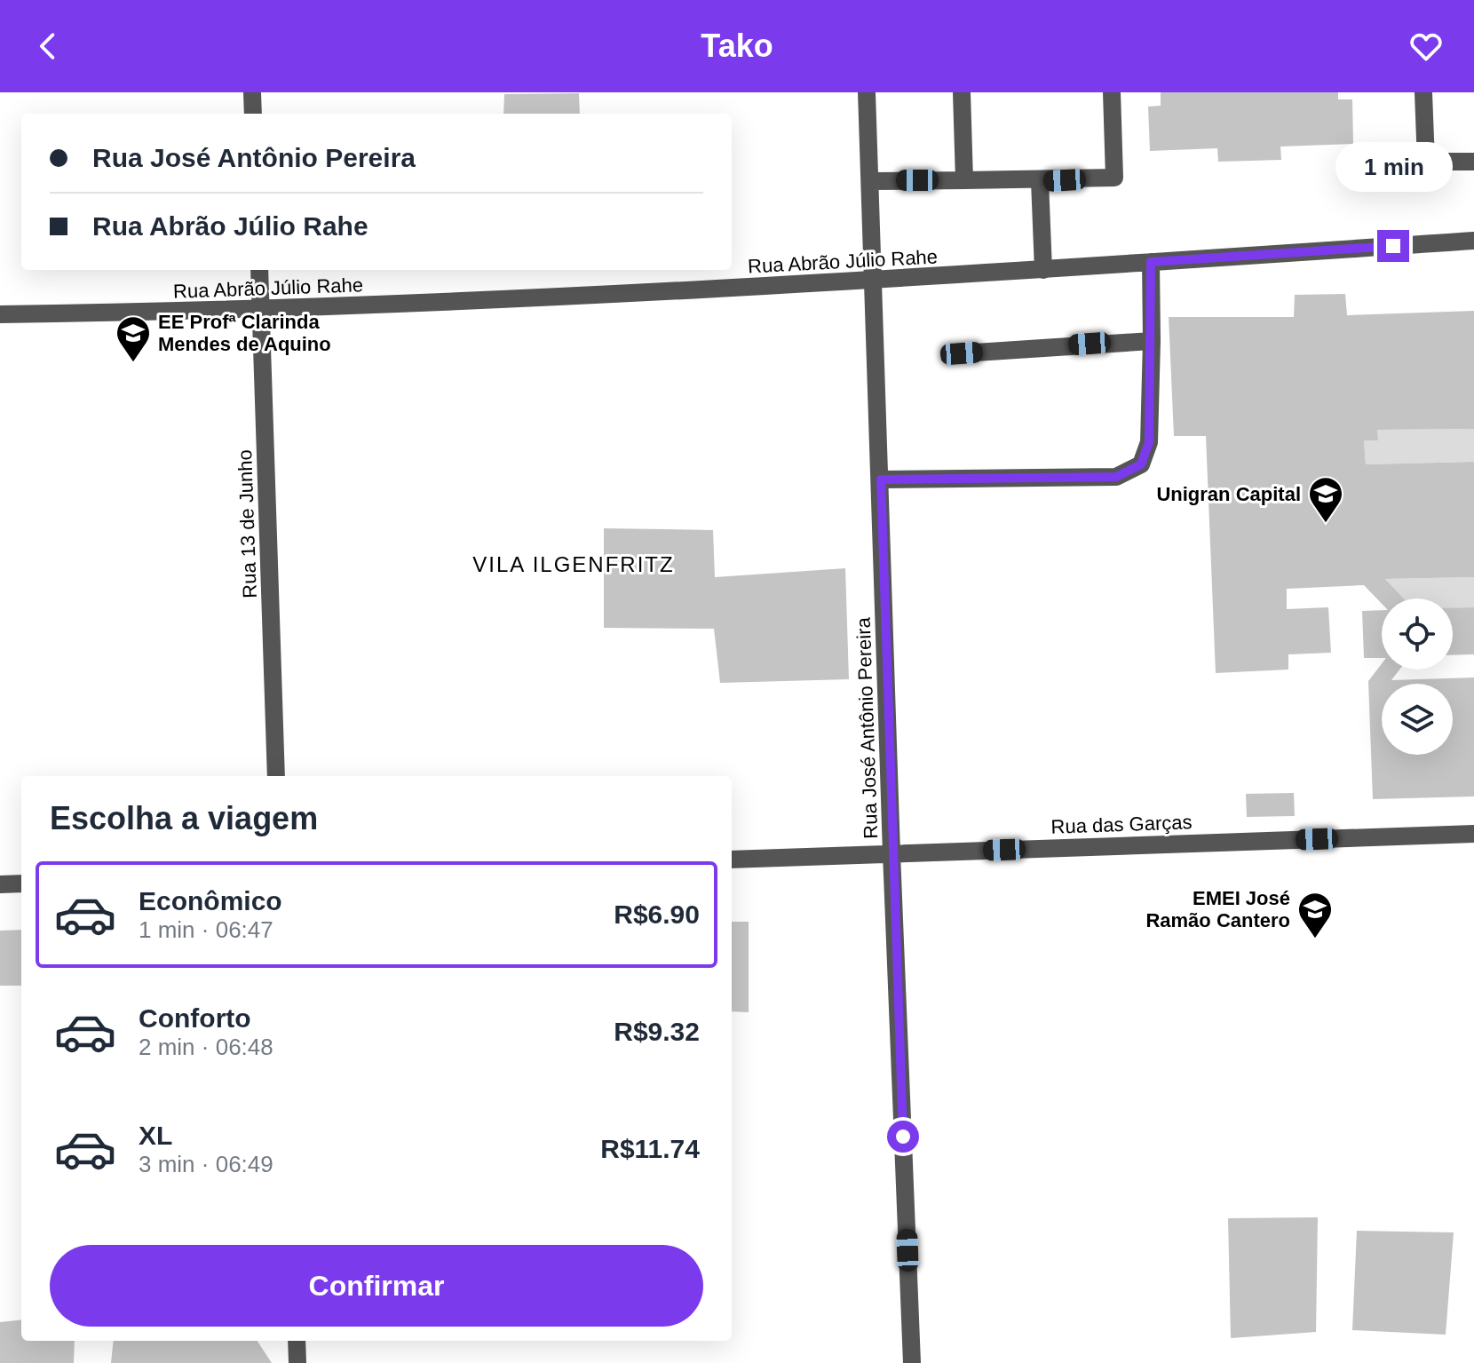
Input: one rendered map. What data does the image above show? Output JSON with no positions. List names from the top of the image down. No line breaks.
{"streets":{"street":["Rua Abrão Júlio Rahe","Rua 13 de Junho","Rua José Antônio Pereira","Rua das Garças"]},"crossings":[["Rua Abrão Júlio Rahe","Rua 13 de Junho"],["Rua Abrão Júlio Rahe","Rua José Antônio Pereira"],["Rua José Antônio Pereira","Rua das Garças"]],"districts":["VILA ILGENFRITZ"],"places":{"school or university":["EE Profª Clarinda Mendes de Aquino","Unigran Capital","EMEI José Ramão Cantero"]},"page":{"header":"Tako","banner":["Rua José Antônio Pereira","Rua Abrão Júlio Rahe"],"bubble":"1 min","heading":"Escolha a viagem","list":[{"name":"Econômico","note":"1 min · 06:47","value":"R$6.90"},{"name":"Conforto","note":"2 min · 06:48","value":"R$9.32"},{"name":"XL","note":"3 min · 06:49","value":"R$11.74"}],"buttons":"Confirmar"}}
